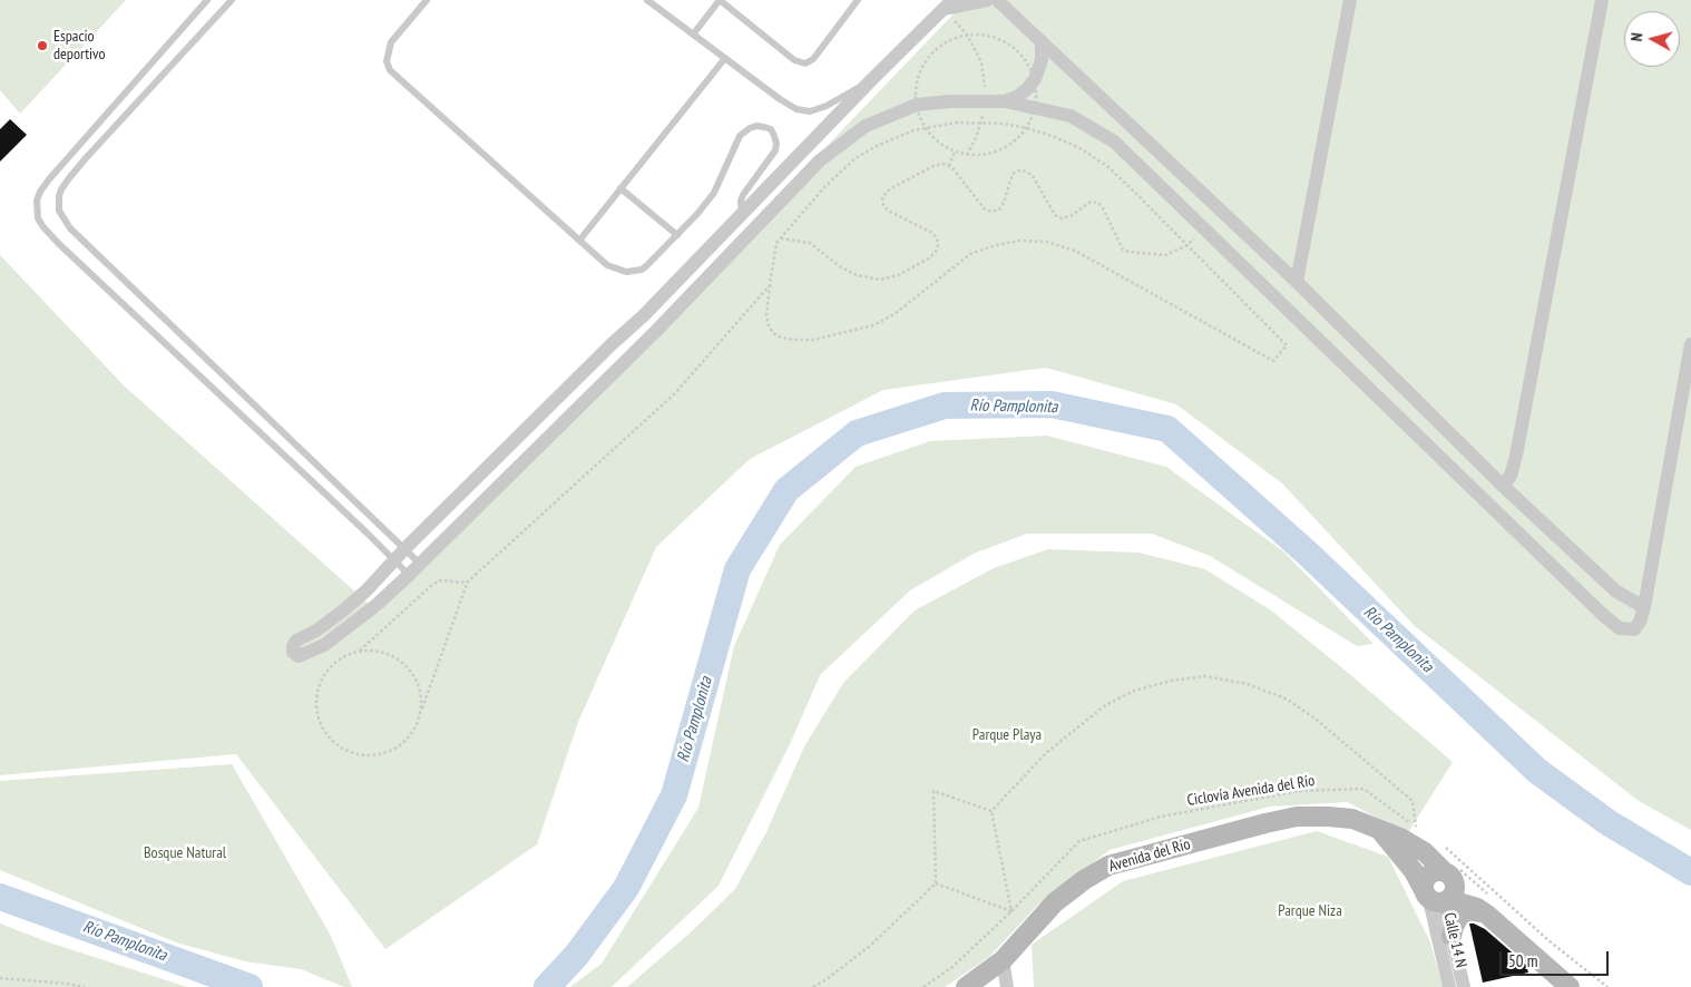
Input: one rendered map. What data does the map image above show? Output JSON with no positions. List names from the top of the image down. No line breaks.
{"streets":{"main road":["Avenida del Río"],"street":["Calle 14 N"],"path":["Ciclovía Avenida del Río"]},"crossings":[["Avenida del Río","Calle 14 N"]],"water":["Río Pamplonita"],"parks":["Parque Playa","Bosque Natural","Parque Niza"],"places":["Espacio deportivo"],"scale_bar":"50 m","north":"left"}
